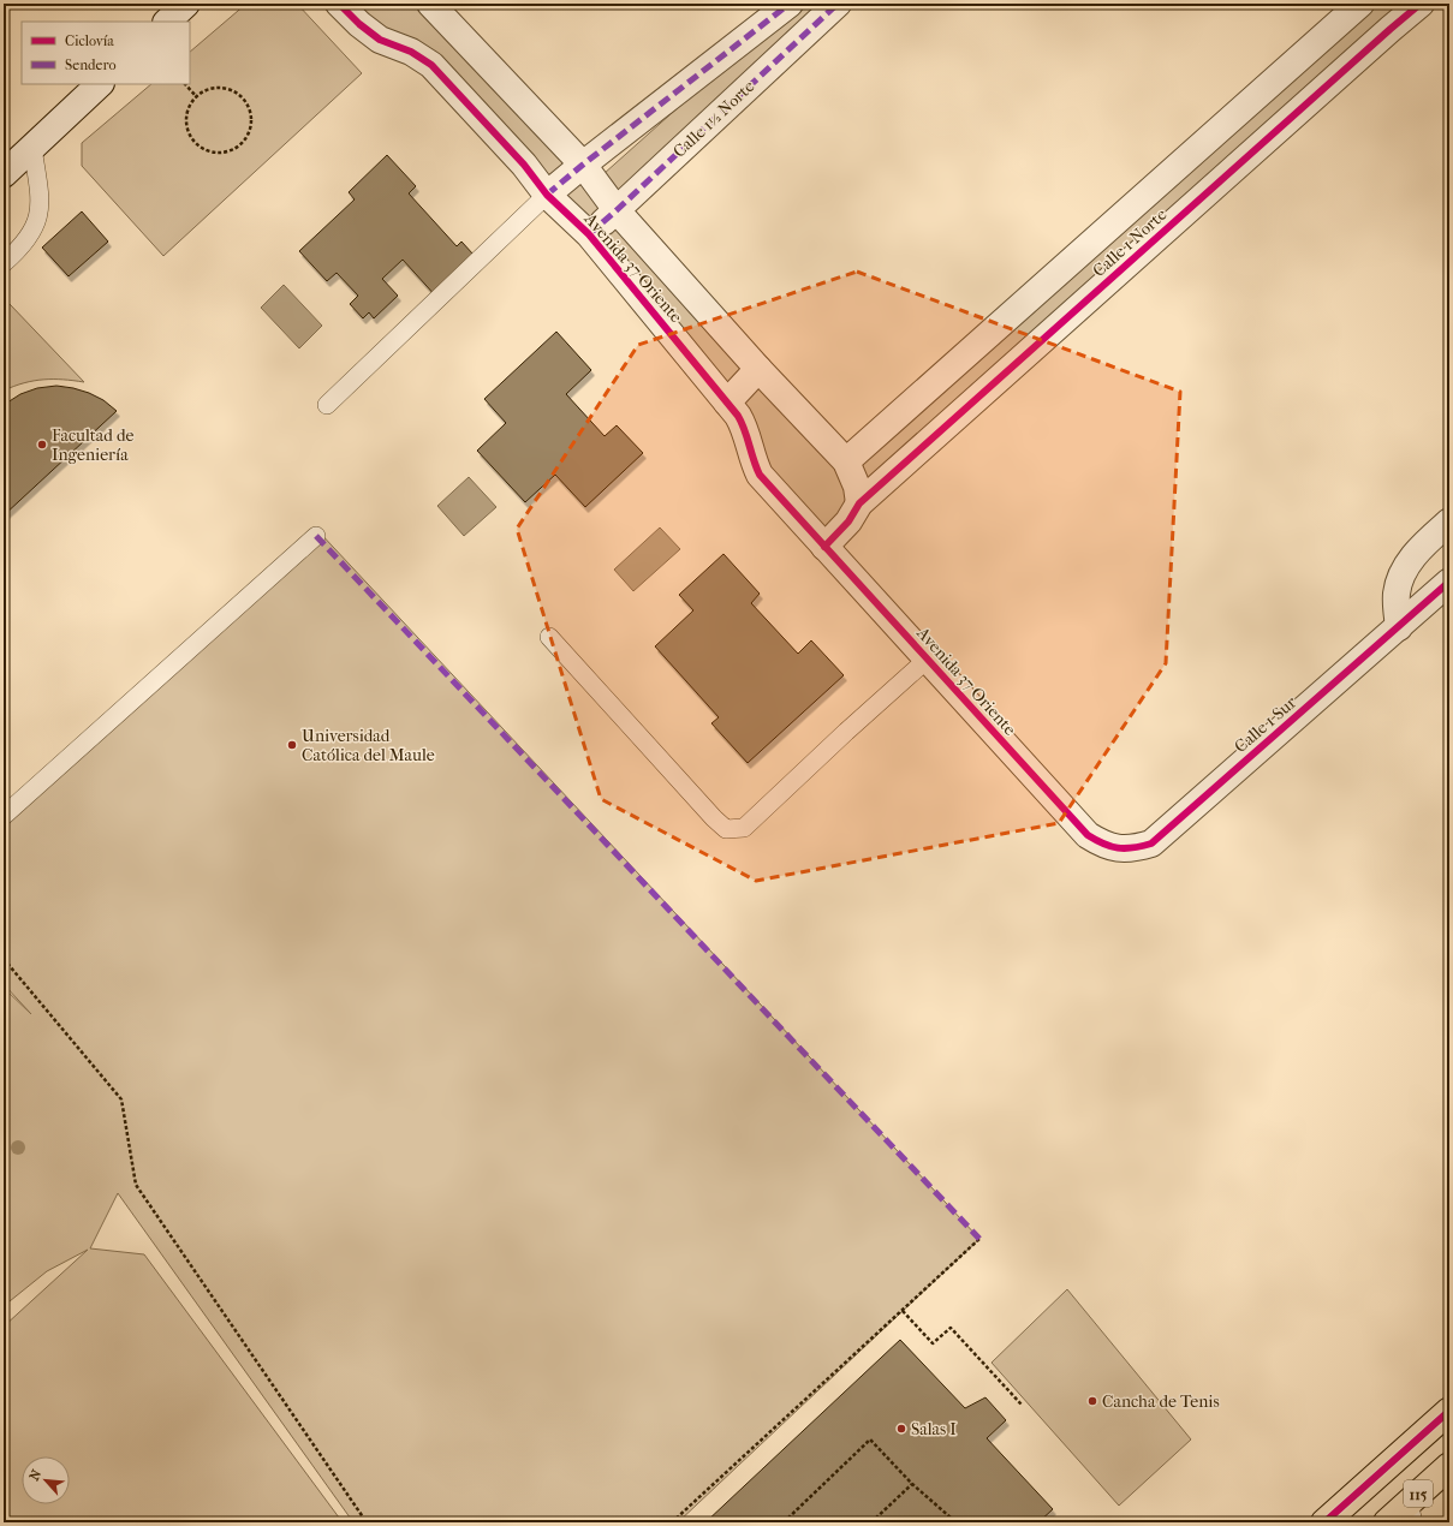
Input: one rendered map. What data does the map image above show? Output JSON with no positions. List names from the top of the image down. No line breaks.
{"streets":{"highway":["115"],"street":["Calle 1½ Norte","Calle 1 Norte","Avenida 37 Oriente","Calle 1 Sur"]},"crossings":[["Calle 1½ Norte","Avenida 37 Oriente"],["Calle 1 Norte","Avenida 37 Oriente"],["Avenida 37 Oriente","Calle 1 Sur"]],"places":["Facultad de Ingeniería","Universidad Católica del Maule","Cancha de Tenis","Salas I"],"legend":["Ciclovía","Sendero"],"north":"top left"}
